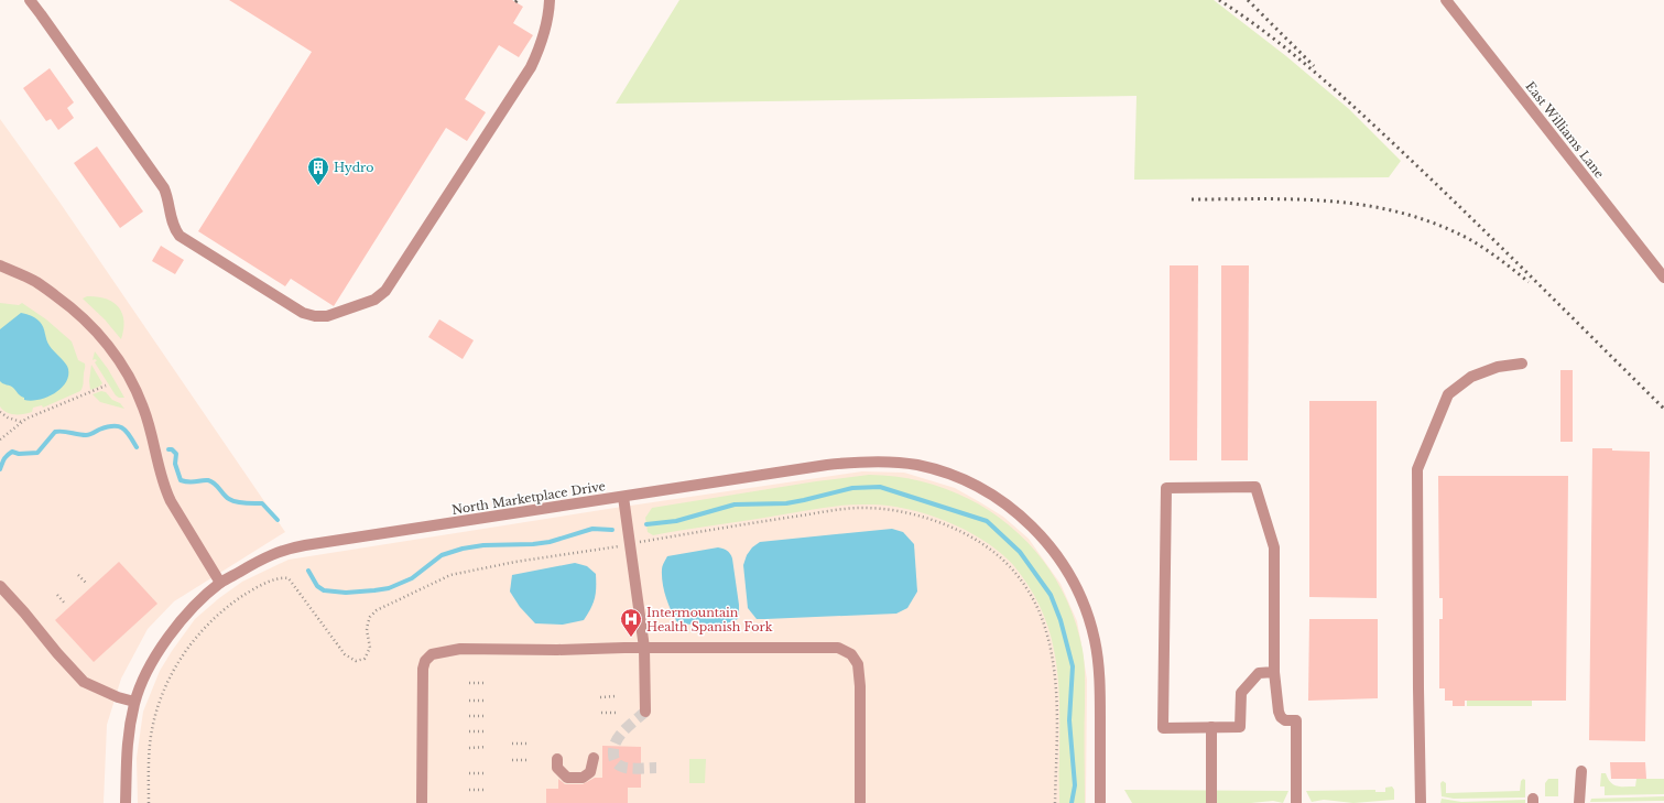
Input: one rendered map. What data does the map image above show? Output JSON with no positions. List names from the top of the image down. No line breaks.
{"streets":{"street":["East Williams Lane","North Marketplace Drive"]},"places":{"building":["Hydro"],"hospital":["Intermountain Health Spanish Fork"]}}
